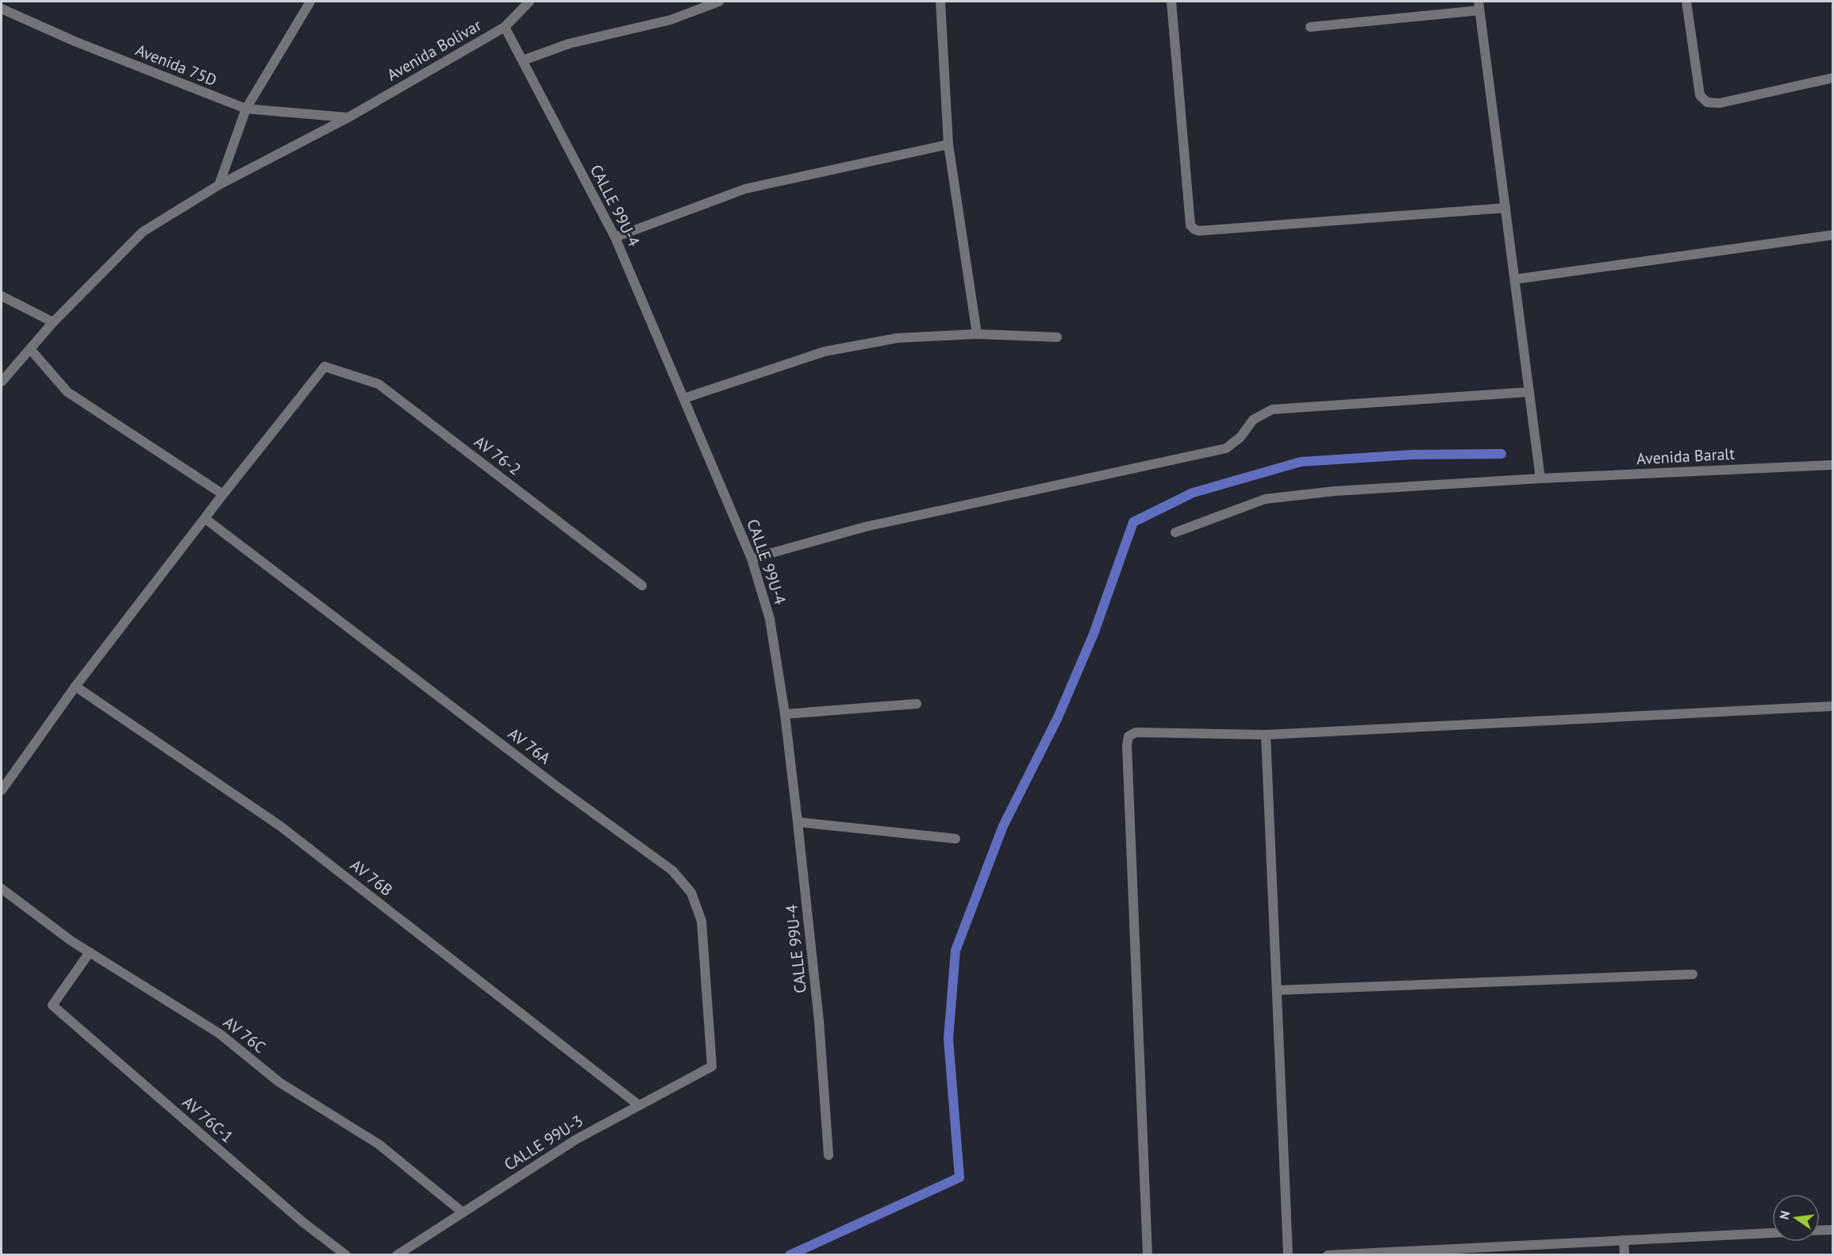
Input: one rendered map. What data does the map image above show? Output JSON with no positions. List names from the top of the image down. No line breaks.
{"streets":{"street":["Avenida Bolivar","Avenida 75D","CALLE 99U-4","AV 76-2","Avenida Baralt","AV 76A","AV 76B","AV 76C","AV 76C-1","CALLE 99U-3"]},"crossings":[["Avenida Bolivar","Avenida 75D"],["Avenida Bolivar","CALLE 99U-4"],["AV 76A","CALLE 99U-3"],["AV 76B","CALLE 99U-3"],["AV 76C","AV 76C-1"],["AV 76C","CALLE 99U-3"]],"north":"left"}
